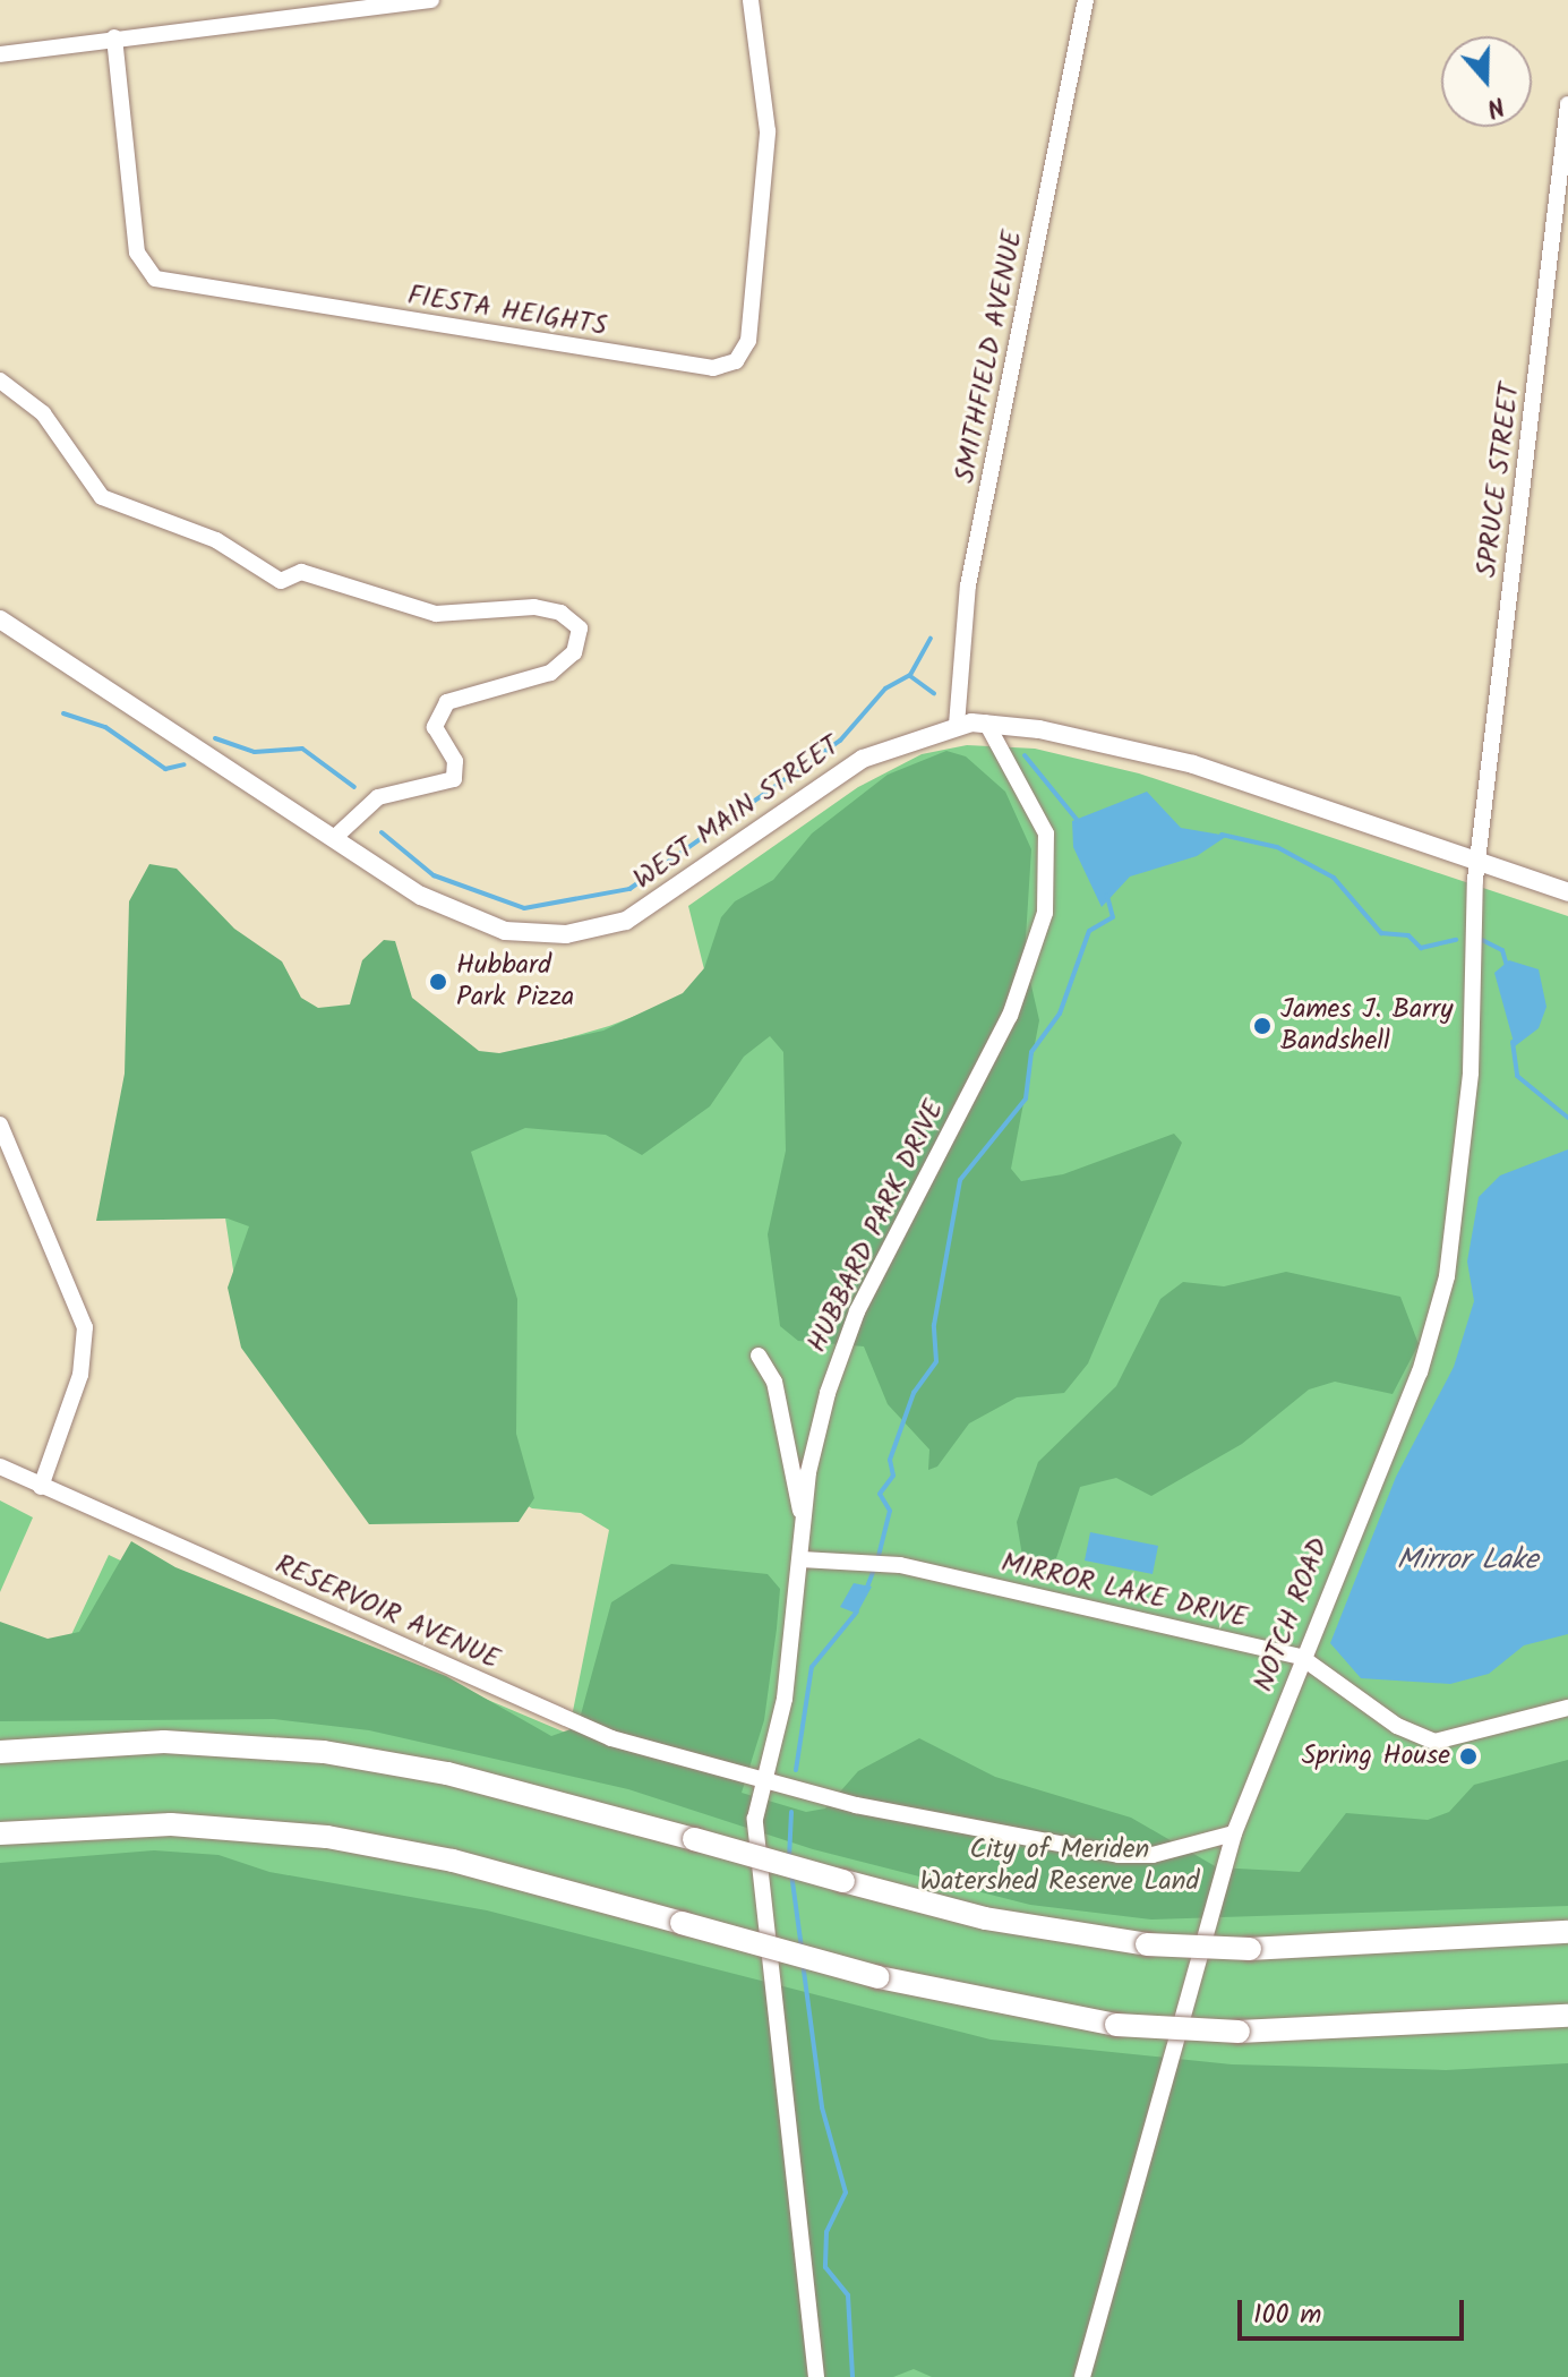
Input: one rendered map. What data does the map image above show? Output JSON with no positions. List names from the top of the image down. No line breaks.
{"streets":{"main road":["WEST MAIN STREET"],"street":["FIESTA HEIGHTS","SMITHFIELD AVENUE","SPRUCE STREET","HUBBARD PARK DRIVE","MIRROR LAKE DRIVE","RESERVOIR AVENUE","NOTCH ROAD"]},"crossings":[["SMITHFIELD AVENUE","WEST MAIN STREET"],["SPRUCE STREET","WEST MAIN STREET"],["SPRUCE STREET","NOTCH ROAD"],["WEST MAIN STREET","HUBBARD PARK DRIVE"],["WEST MAIN STREET","NOTCH ROAD"],["HUBBARD PARK DRIVE","MIRROR LAKE DRIVE"],["HUBBARD PARK DRIVE","RESERVOIR AVENUE"],["MIRROR LAKE DRIVE","NOTCH ROAD"],["RESERVOIR AVENUE","NOTCH ROAD"]],"water":["Mirror Lake"],"parks":["City of Meriden Watershed Reserve Land"],"places":["Hubbard Park Pizza","James J. Barry Bandshell","Spring House"],"scale_bar":"100 m","north":"bottom"}
